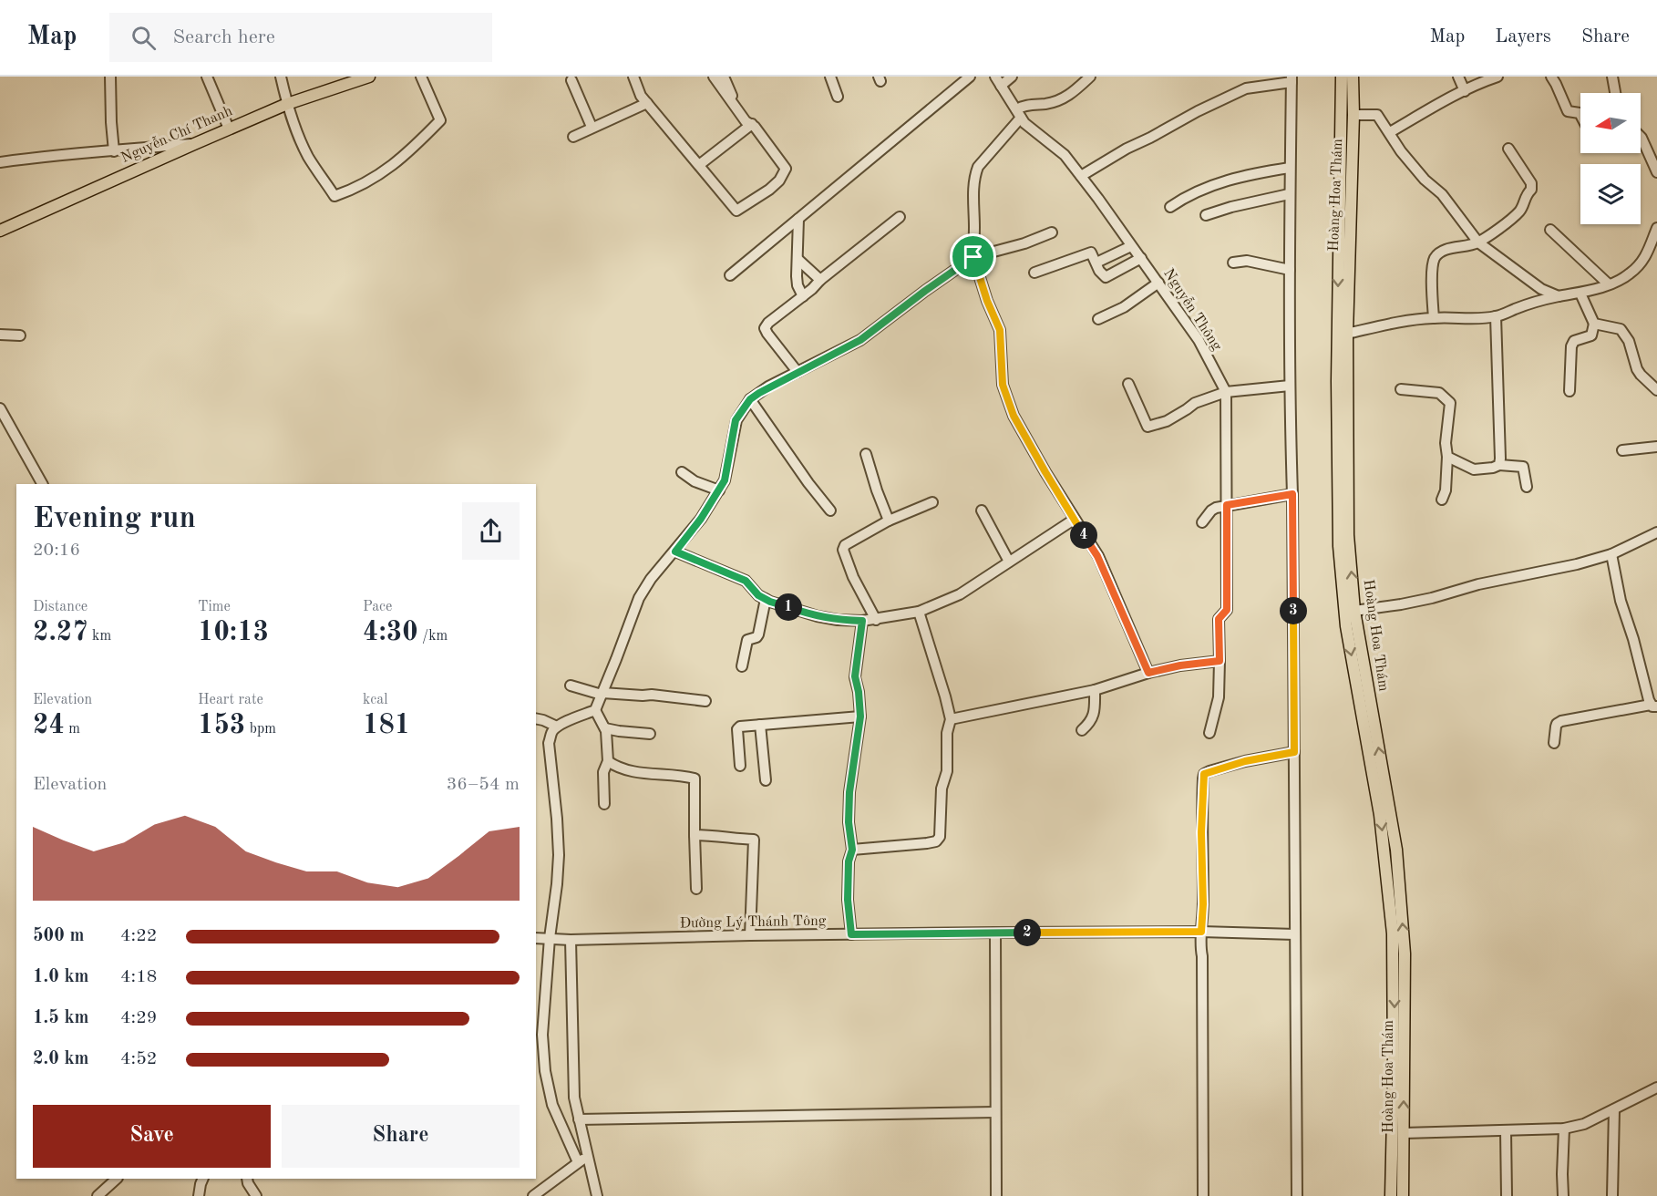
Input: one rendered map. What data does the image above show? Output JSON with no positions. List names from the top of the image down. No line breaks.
{"streets":{"main road":["Nguyễn Chí Thanh","Hoàng Hoa Thám"],"street":["Nguyễn Thông","Đường Lý Thánh Tông"]},"north":"left","page":{"header":"Map","search":"Search here","nav":["Map","Layers","Share"],"heading":["Evening run","20:16"],"pins":["4","1","3","2"],"stats":[["Distance","2.27 km"],["Time","10:13"],["Pace","4:30 /km"],["Elevation","24 m"],["Heart rate","153 bpm"],["kcal","181"]],"chart":["Elevation","36–54 m"],"list":[{"name":"500 m","note":"4:22"},{"name":"1.0 km","note":"4:18"},{"name":"1.5 km","note":"4:29"},{"name":"2.0 km","note":"4:52"}],"buttons":["Save","Share"]}}
